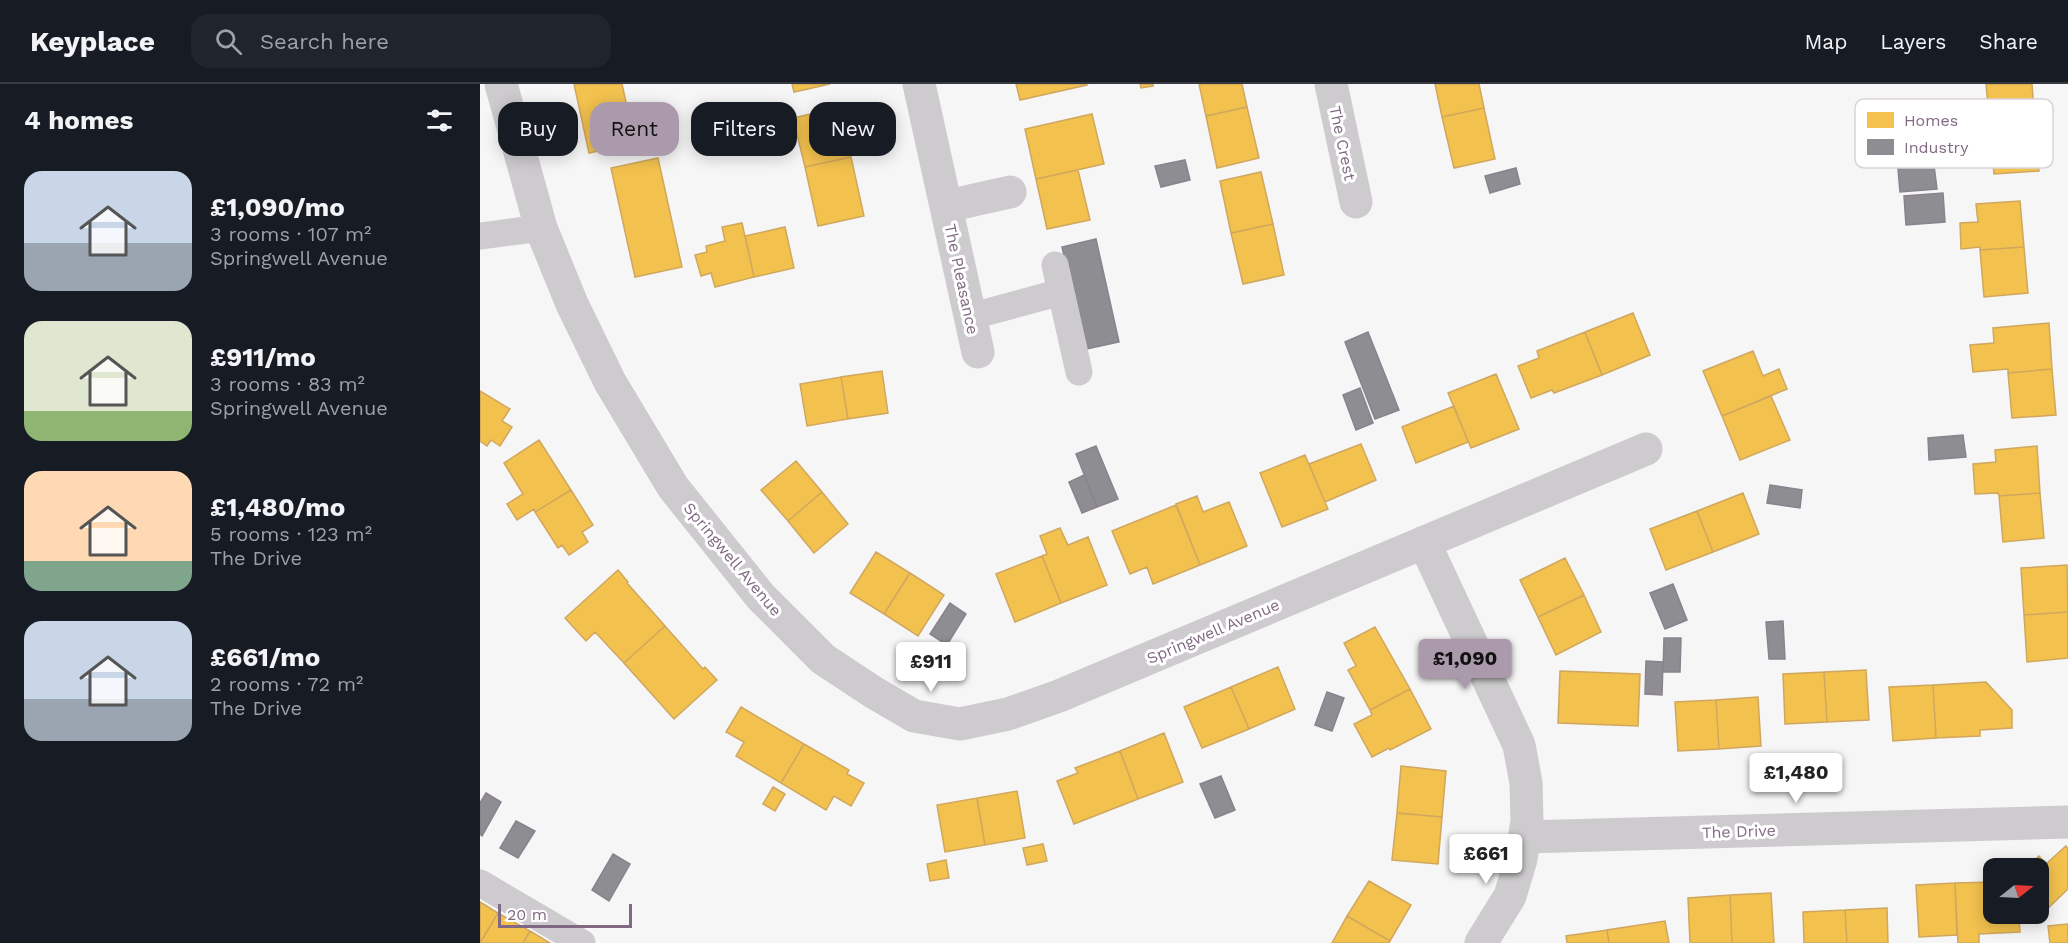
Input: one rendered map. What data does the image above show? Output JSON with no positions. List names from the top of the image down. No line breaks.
{"streets":{"street":["The Crest","The Pleasance","Springwell Avenue","The Drive"]},"legend":["Homes","Industry"],"scale_bar":"20 m","north":"right","page":{"header":"Keyplace","search":"Search here","nav":["Map","Layers","Share"],"heading":"4 homes","chip":["Buy","Rent","Filters","New"],"list":[{"name":"£1,090/mo","note":"3 rooms · 107 m² · Springwell Avenue"},{"name":"£911/mo","note":"3 rooms · 83 m² · Springwell Avenue"},{"name":"£1,480/mo","note":"5 rooms · 123 m² · The Drive"},{"name":"£661/mo","note":"2 rooms · 72 m² · The Drive"}],"price":["£1,090","£911","£1,480","£661"],"scale":"20 m"}}
